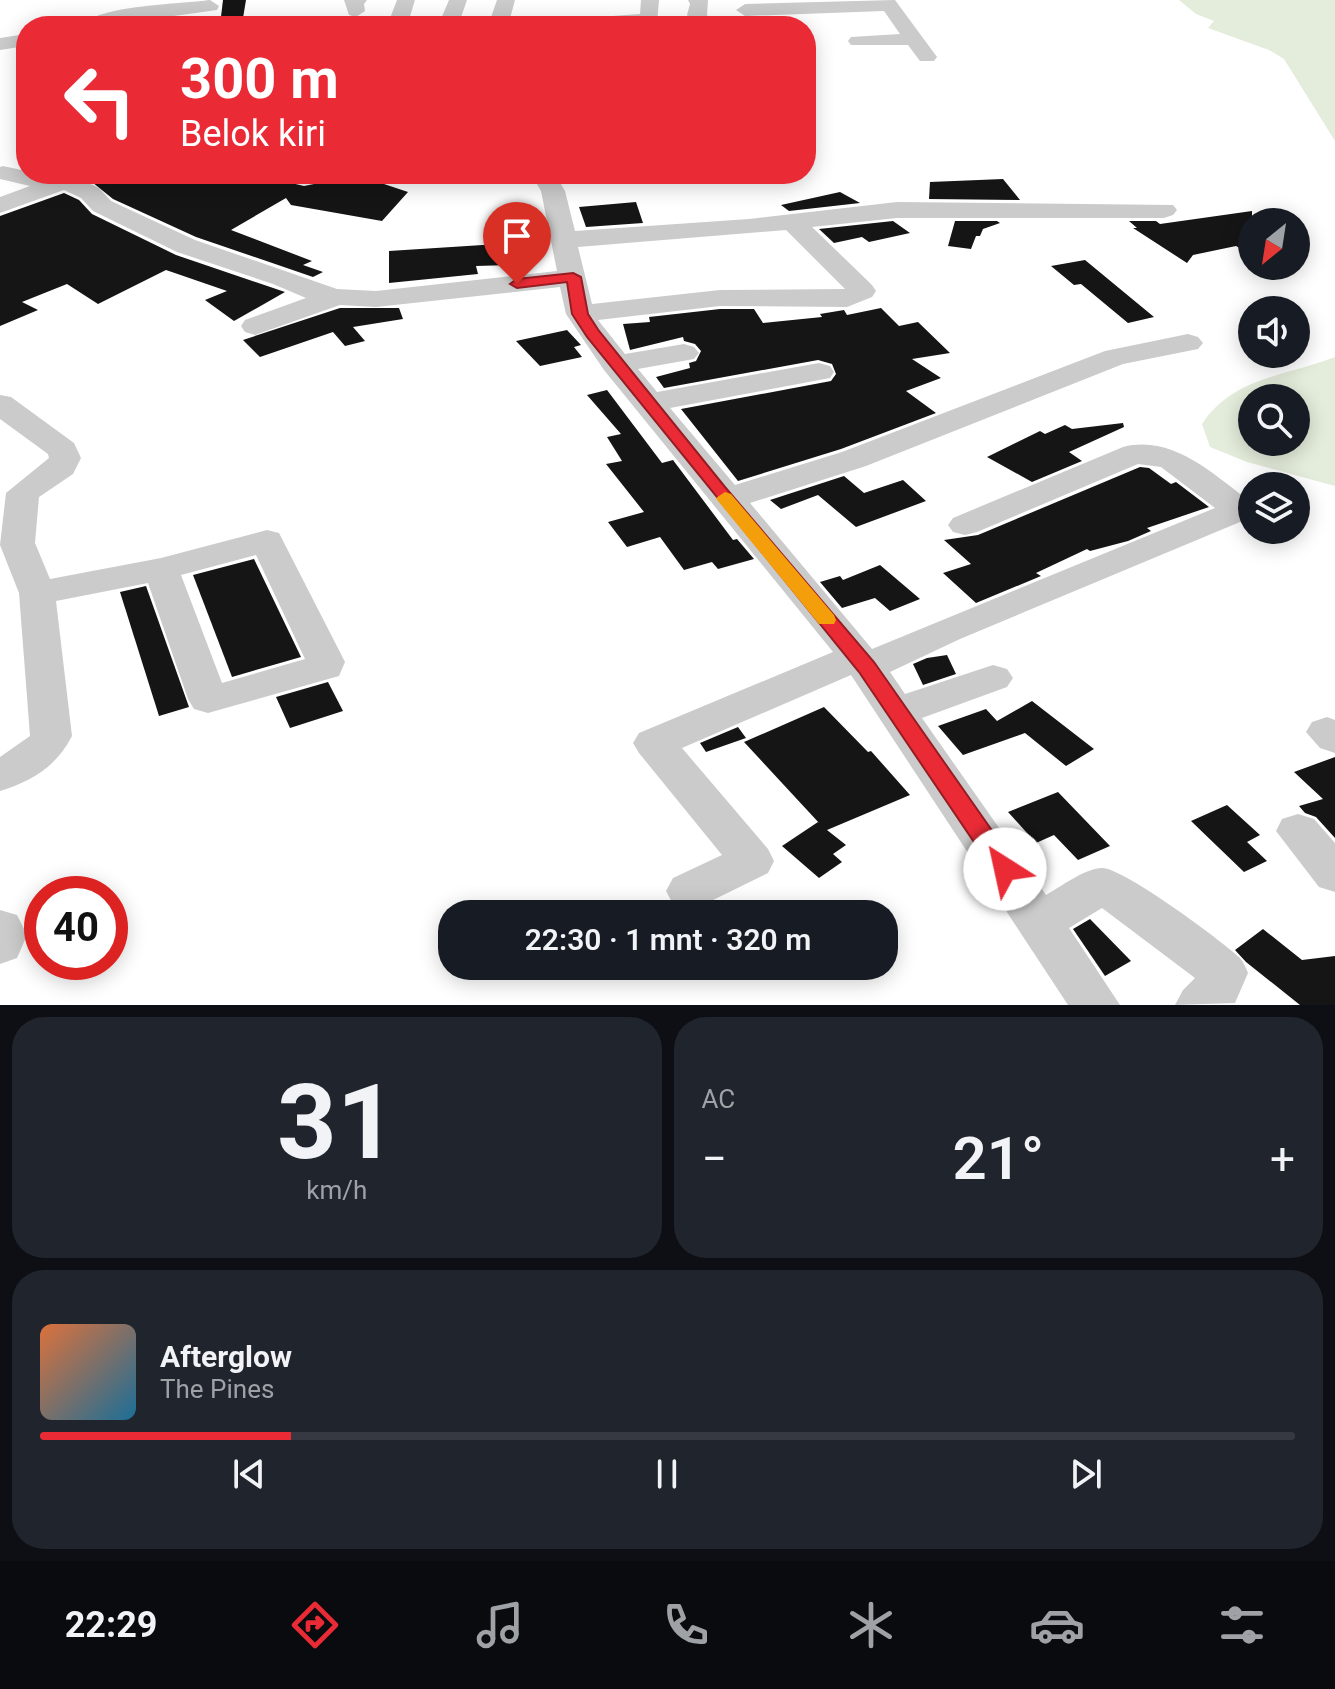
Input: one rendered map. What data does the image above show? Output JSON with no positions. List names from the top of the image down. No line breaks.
{"north":"bottom left","page":{"turn":["300 m","Belok kiri"],"limit":"40","trip":"22:30 · 1 mnt · 320 m","tile":[["31","km/h"],"AC"],"heat":["−","21°","+"],"song":["Afterglow","The Pines"],"tabs":"22:29"}}
